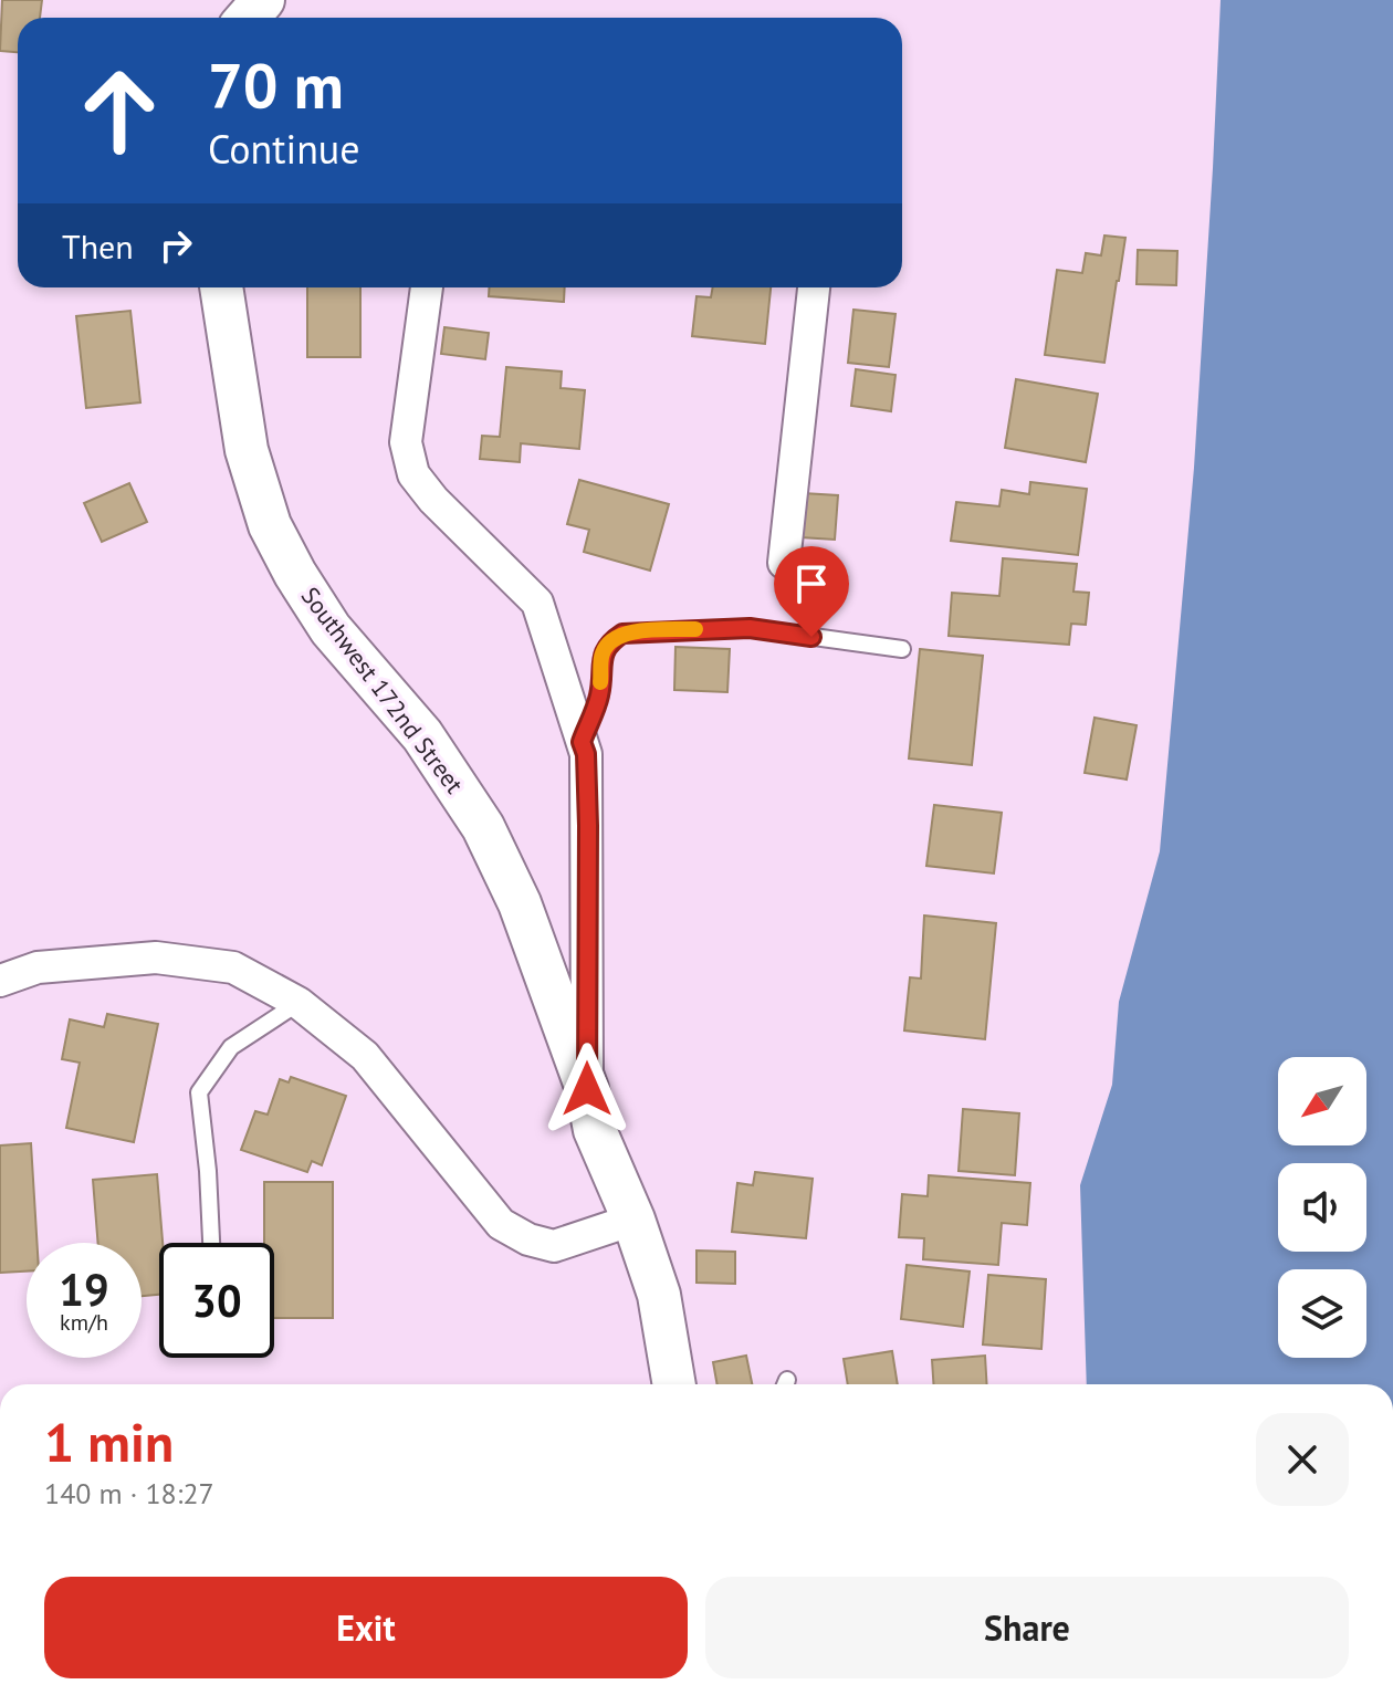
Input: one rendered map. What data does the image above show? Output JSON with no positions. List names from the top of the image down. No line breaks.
{"streets":{"street":["Southwest 172nd Street"]},"north":"bottom left","page":{"turn":["70 m","Continue"],"then":"Then","speed":"19 km/h","limit":"30","heading":["1 min","140 m · 18:27"],"buttons":["Exit","Share"]}}
